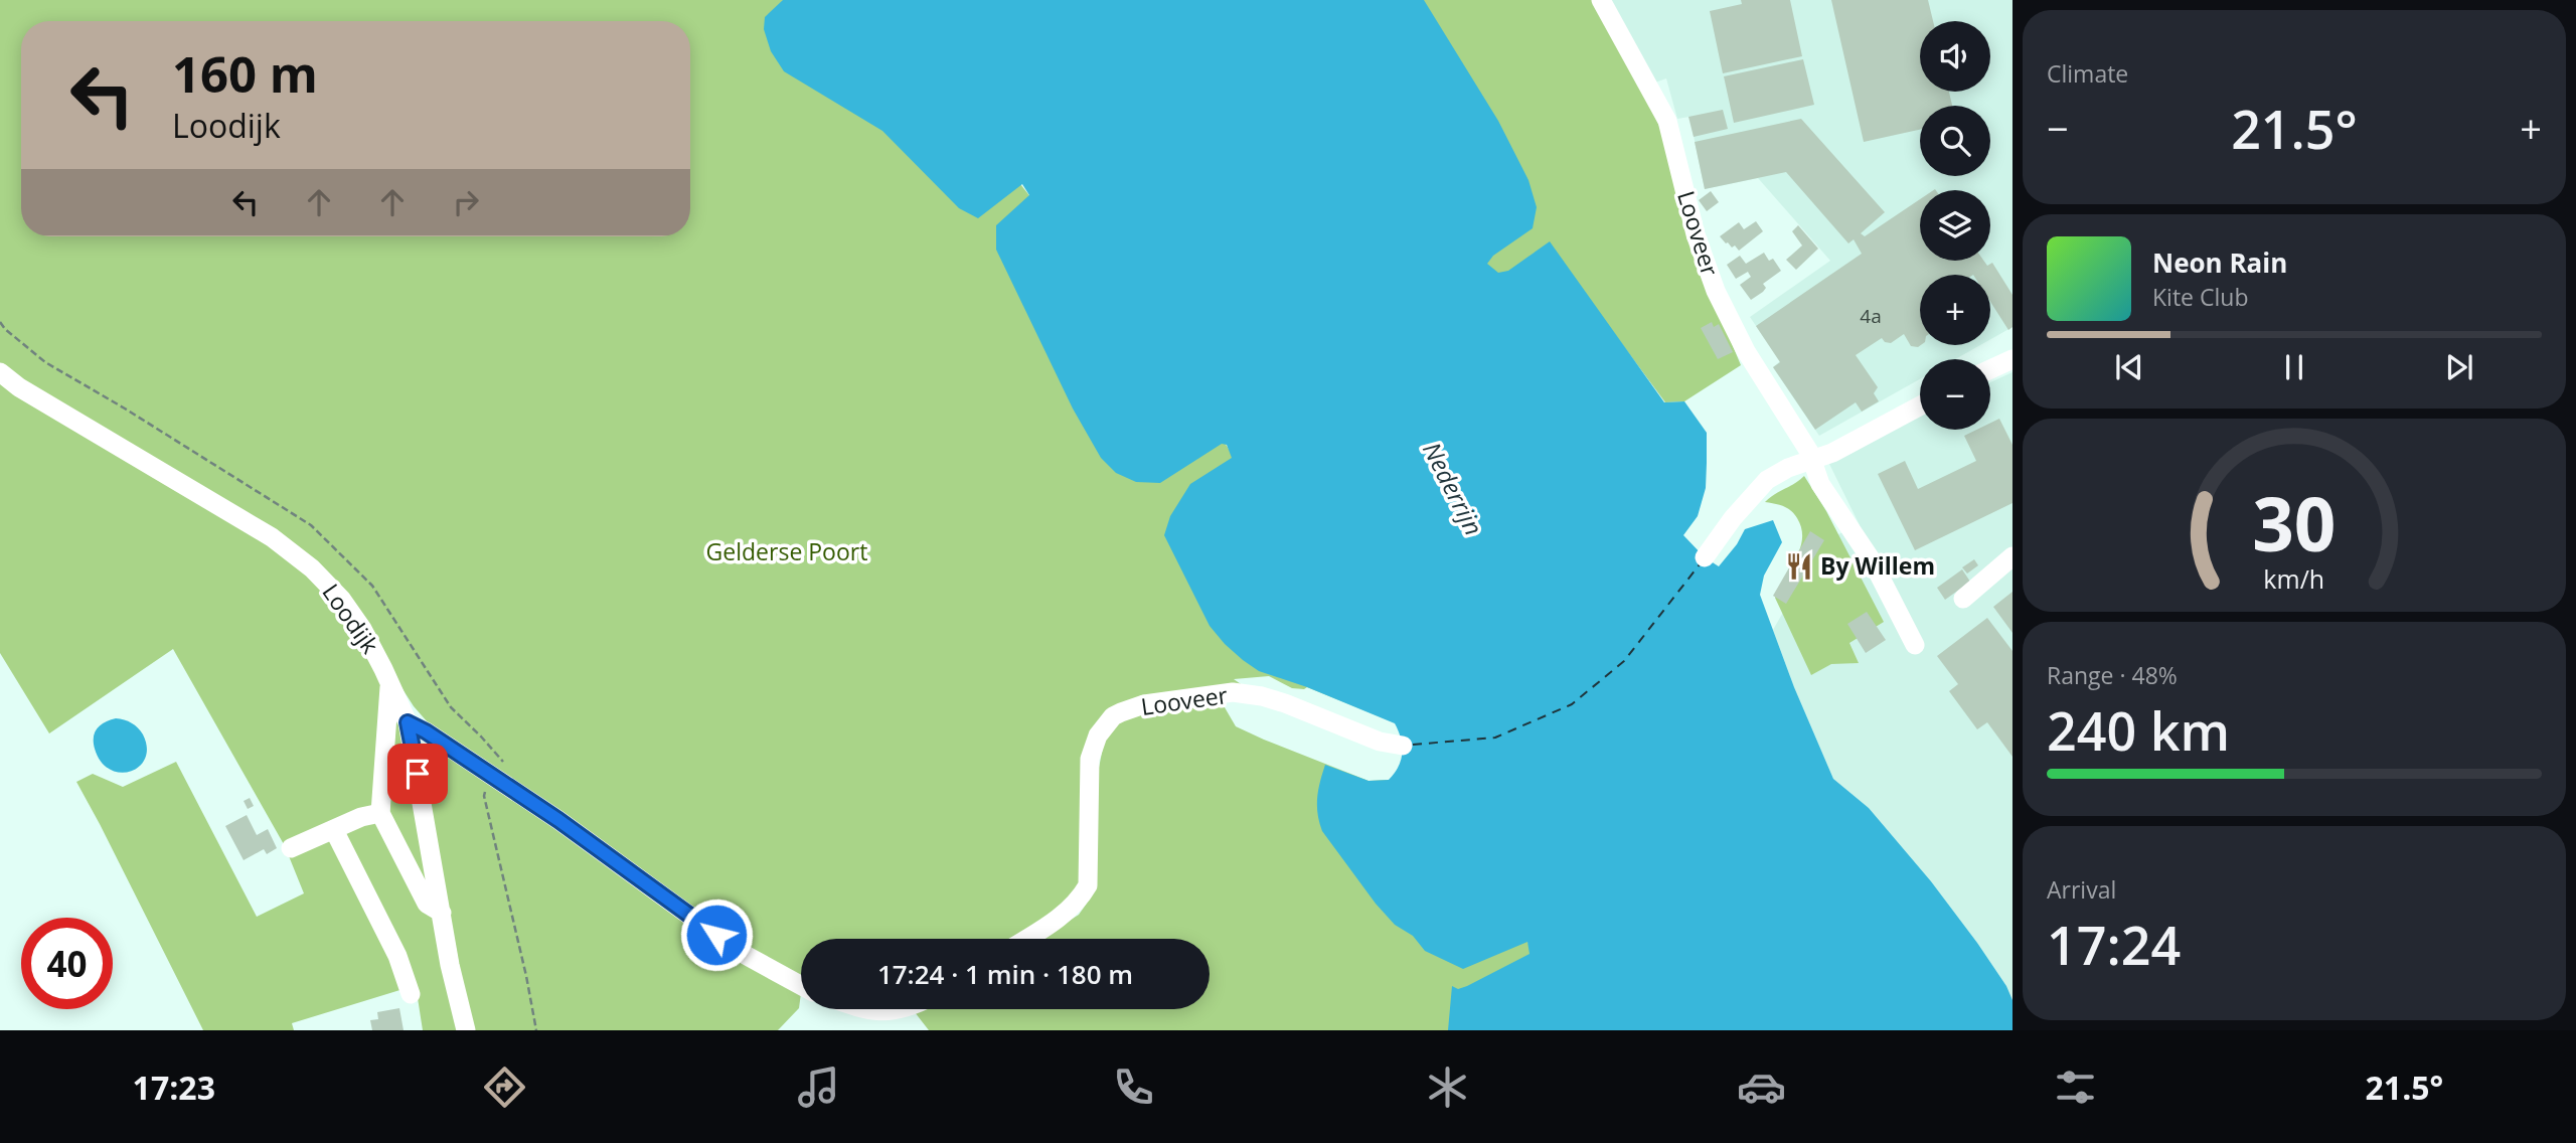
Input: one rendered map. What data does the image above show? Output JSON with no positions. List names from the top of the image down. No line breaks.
{"streets":{"street":["Looveer","Loodijk"]},"water":["Nederrijn"],"parks":["Gelderse Poort"],"places":{"restaurant":["By Willem"]},"house_numbers":["4a"],"page":{"tile":["Climate",["Range · 48%","240 km"],["Arrival","17:24"]],"map_buttons":["+","−"],"turn":["160 m","Loodijk"],"heat":["−","21.5°","+"],"song":["Neon Rain","Kite Club"],"limit":"40","trip":"17:24 · 1 min · 180 m","tabs":["17:23","21.5°"],"gauge":["30","km/h"]}}
